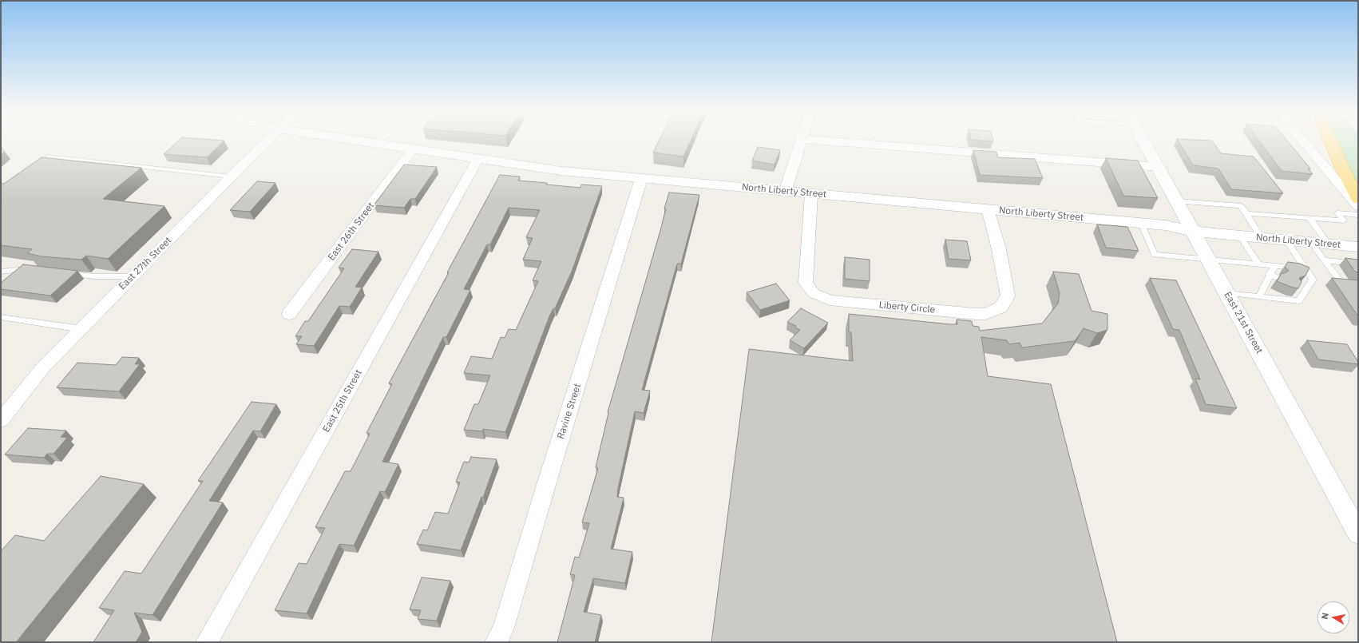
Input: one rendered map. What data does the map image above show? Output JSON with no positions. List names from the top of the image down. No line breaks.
{"streets":{"street":["North Liberty Street","East 26th Street","East 27th Street","Liberty Circle","East 21st Street","East 25th Street","Ravine Street"]},"crossings":[["North Liberty Street","East 26th Street"],["North Liberty Street","Liberty Circle"],["North Liberty Street","East 21st Street"],["North Liberty Street","East 25th Street"],["North Liberty Street","Ravine Street"]],"north":"left"}
